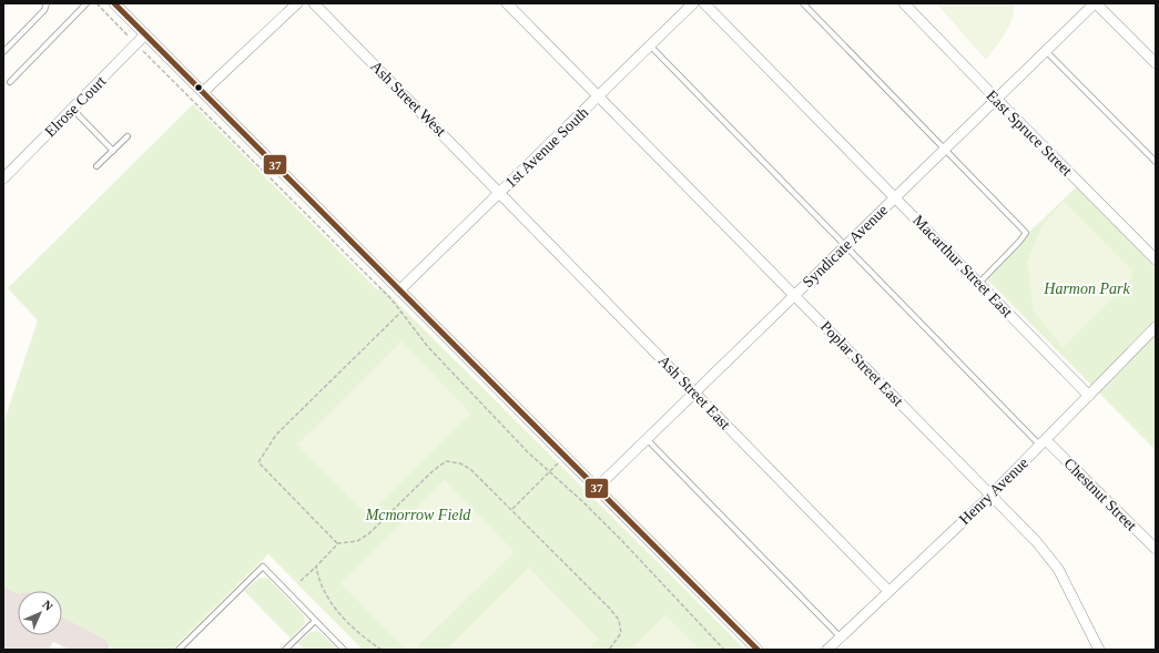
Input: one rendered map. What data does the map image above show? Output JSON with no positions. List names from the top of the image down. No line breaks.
{"streets":{"street":["Ash Street West","Elrose Court","East Spruce Street","1st Avenue South","Syndicate Avenue","Macarthur Street East","Poplar Street East","Ash Street East","Henry Avenue","Chestnut Street"]},"crossings":[["Ash Street West","1st Avenue South"],["Ash Street West","Ash Street East"],["East Spruce Street","Syndicate Avenue"],["1st Avenue South","Poplar Street East"],["1st Avenue South","Ash Street East"],["Syndicate Avenue","Macarthur Street East"],["Syndicate Avenue","Poplar Street East"],["Syndicate Avenue","Ash Street East"],["Macarthur Street East","Henry Avenue"],["Poplar Street East","Henry Avenue"],["Ash Street East","Henry Avenue"],["Henry Avenue","Chestnut Street"]],"parks":["Harmon Park","Mcmorrow Field"],"lines":["transit line 37"],"north":"top right"}
